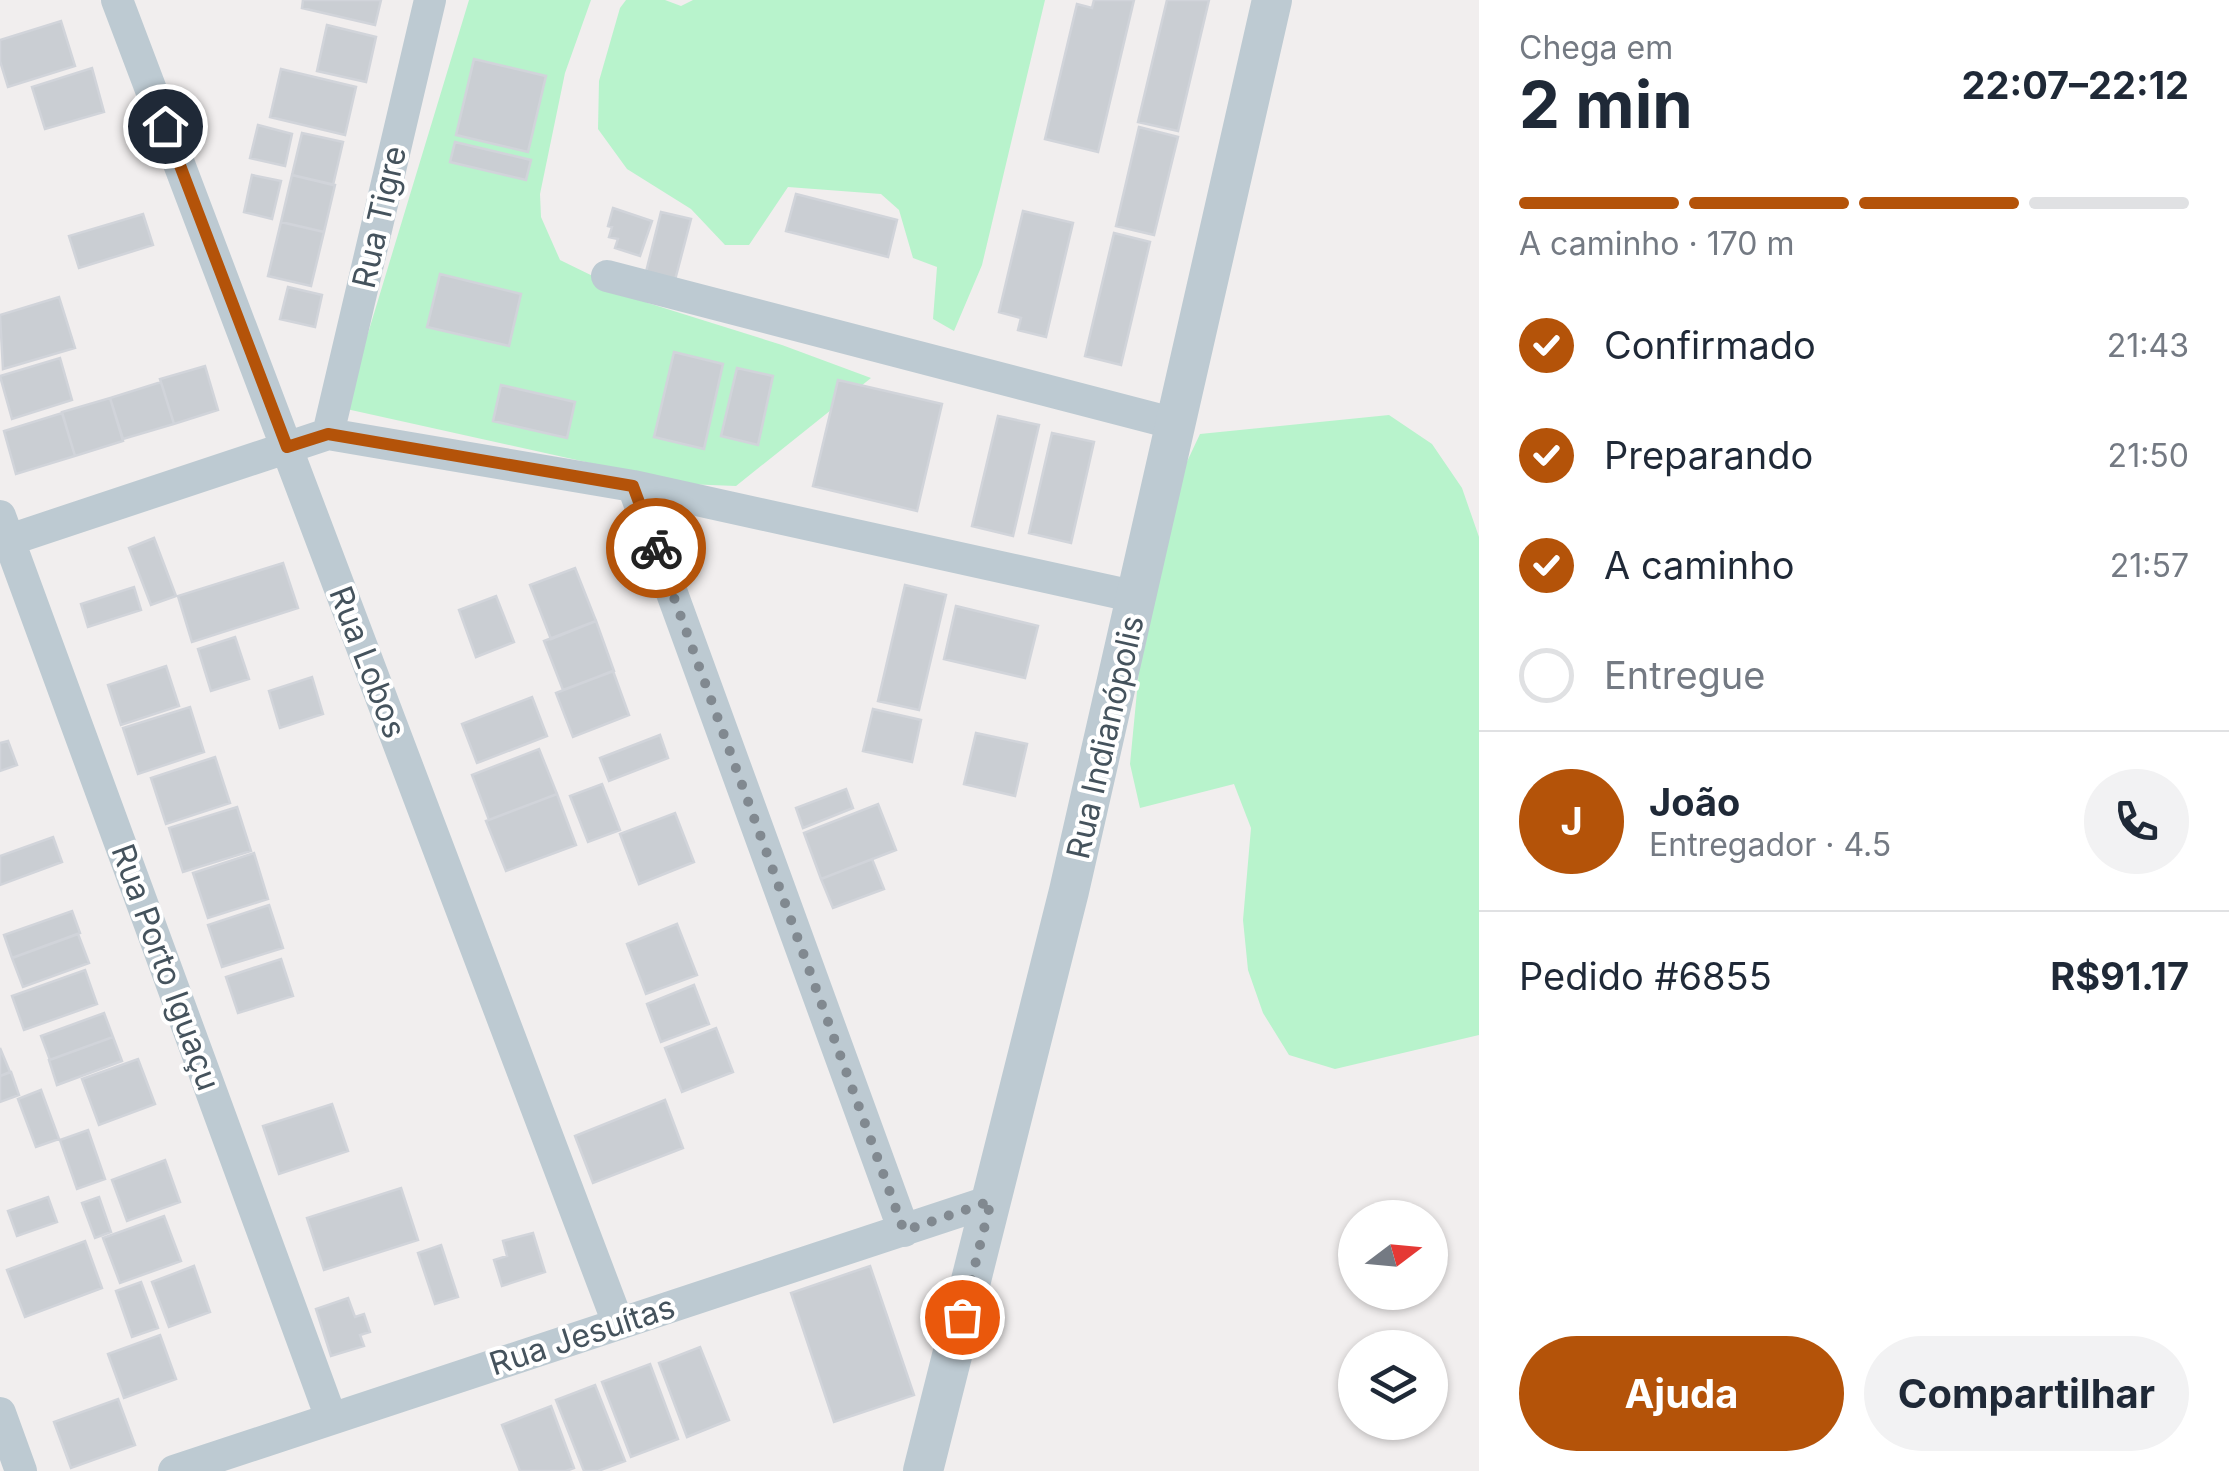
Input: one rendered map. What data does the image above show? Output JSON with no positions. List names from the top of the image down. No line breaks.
{"streets":{"street":["Rua Tigre","Rua Lobos","Rua Indianópolis","Rua Porto Iguaçu","Rua Jesuítas"]},"crossings":[["Rua Lobos","Rua Jesuítas"],["Rua Indianópolis","Rua Jesuítas"],["Rua Porto Iguaçu","Rua Jesuítas"]],"north":"right","page":{"heading":["2 min","Chega em","22:07–22:12"],"panel":["João","Entregador · 4.5","Pedido #6855","R$91.17"],"bar":"A caminho · 170 m","list":[["Confirmado","21:43"],["Preparando","21:50"],["A caminho","21:57"],"Entregue"],"round":"J","buttons":["Ajuda","Compartilhar"]}}
